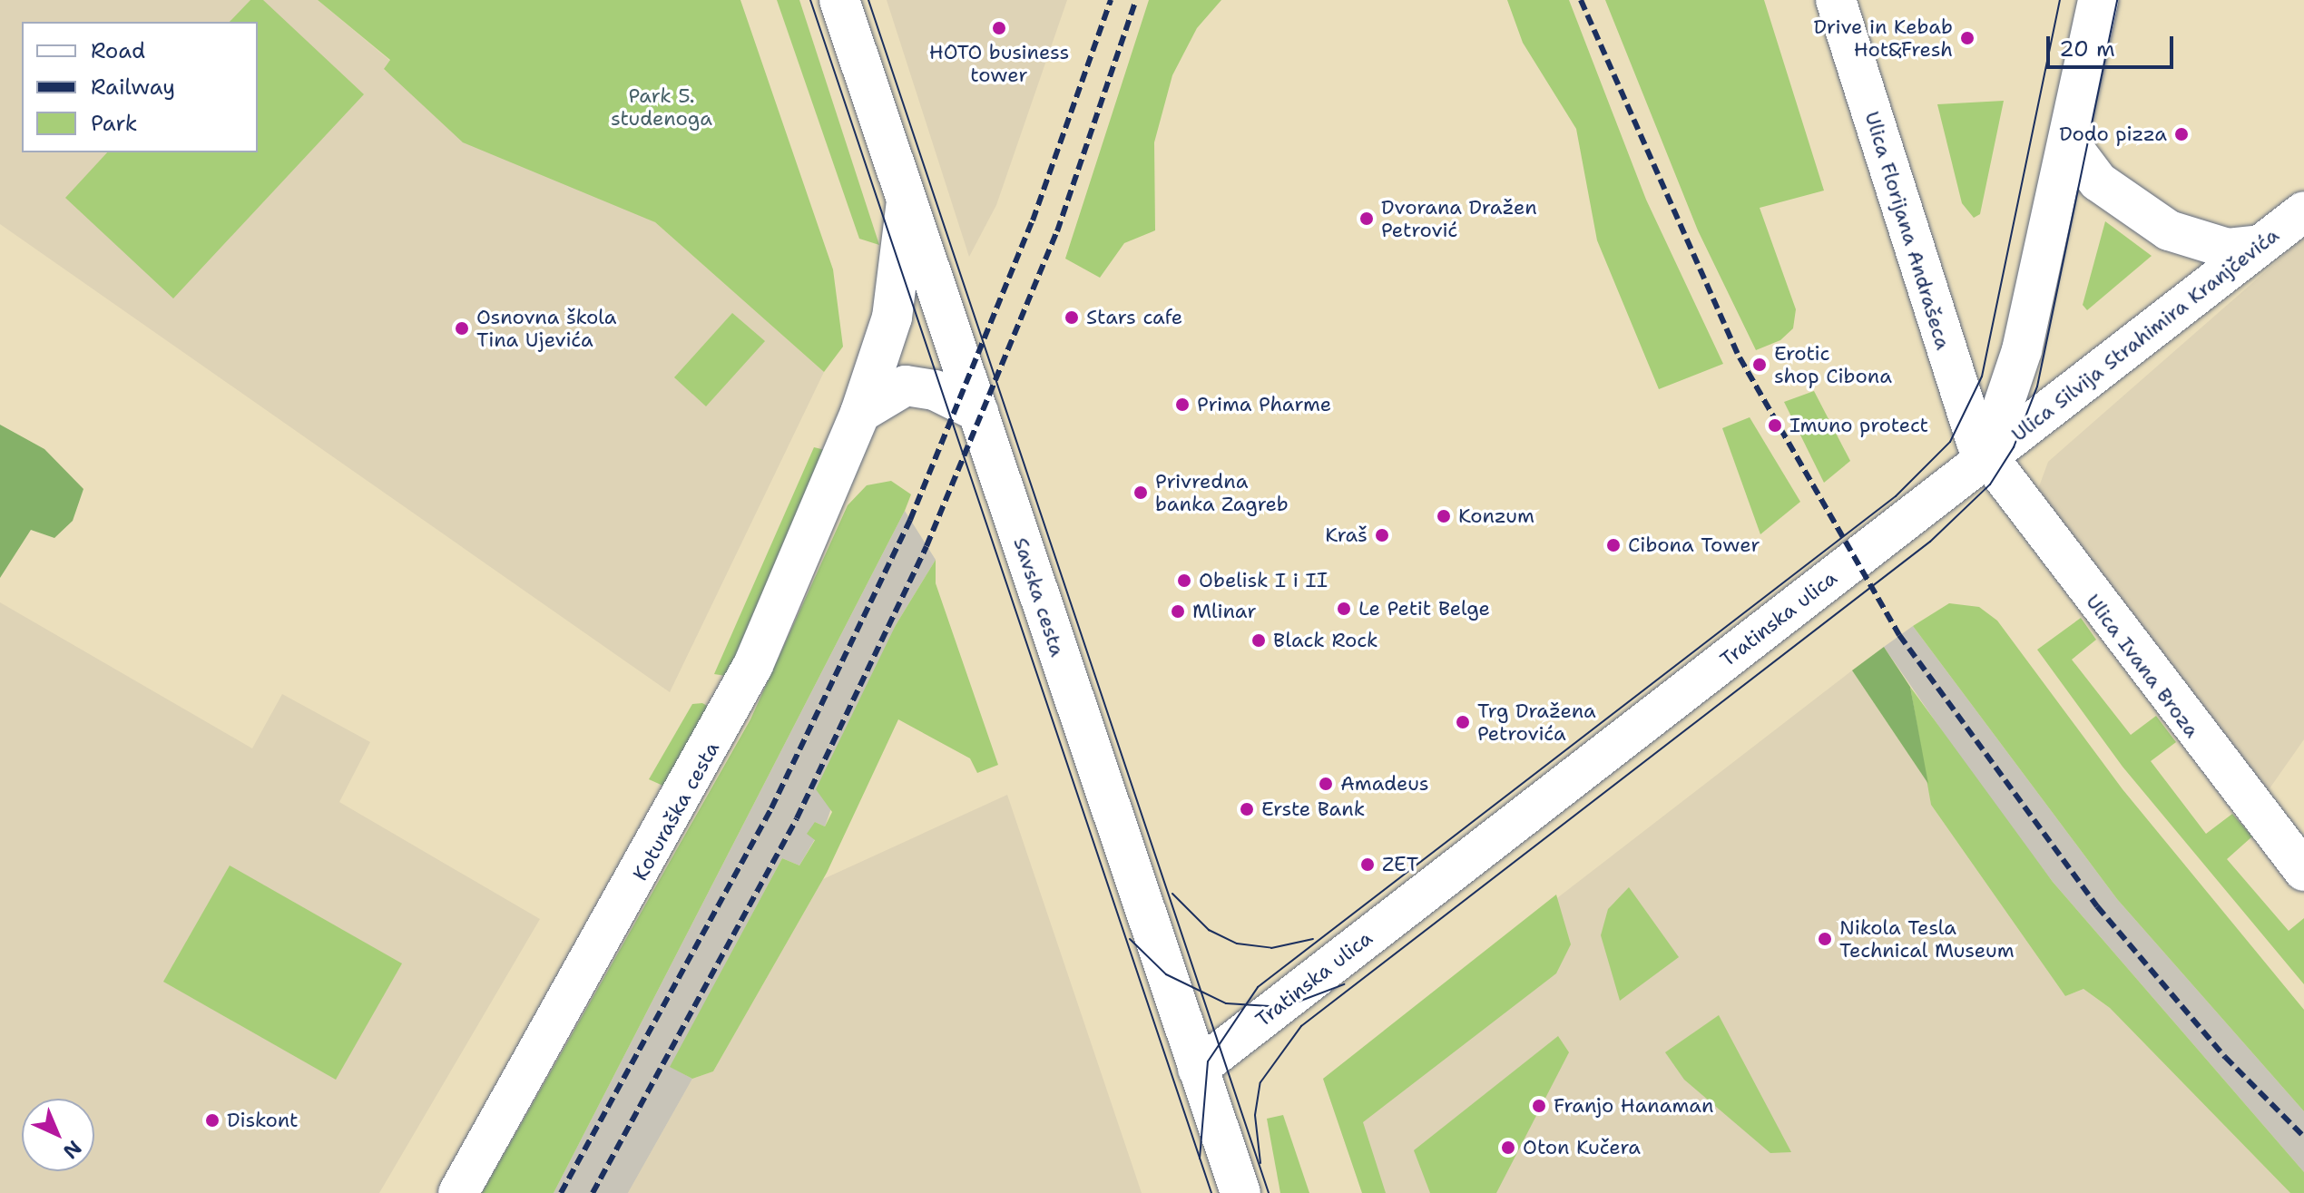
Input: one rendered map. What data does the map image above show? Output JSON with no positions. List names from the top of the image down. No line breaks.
{"streets":{"street":["Ulica Florijana Andrašeca","Ulica Silvija Strahimira Kranjčevića","Savska cesta","Tratinska ulica","Ulica Ivana Broza","Koturaška cesta"]},"crossings":[["Ulica Florijana Andrašeca","Ulica Silvija Strahimira Kranjčevića"],["Ulica Florijana Andrašeca","Tratinska ulica"],["Ulica Florijana Andrašeca","Ulica Ivana Broza"],["Ulica Silvija Strahimira Kranjčevića","Tratinska ulica"],["Ulica Silvija Strahimira Kranjčevića","Ulica Ivana Broza"],["Savska cesta","Tratinska ulica"],["Savska cesta","Koturaška cesta"],["Tratinska ulica","Ulica Ivana Broza"]],"parks":["Park 5. studenoga"],"places":["HOTO business tower","Drive in Kebab Hot&Fresh","Dodo pizza","Dvorana Dražen Petrović","Stars cafe","Osnovna škola Tina Ujevića","Erotic shop Cibona","Prima Pharme","Imuno protect","Privredna banka Zagreb","Konzum","Kraš","Cibona Tower","Obelisk I i II","Le Petit Belge","Mlinar","Black Rock","Trg Dražena Petrovića","Amadeus","Erste Bank","ZET","Nikola Tesla Technical Museum","Franjo Hanaman","Diskont","Oton Kučera"],"legend":["Road","Railway","Park"],"scale_bar":"20 m","north":"bottom right"}
